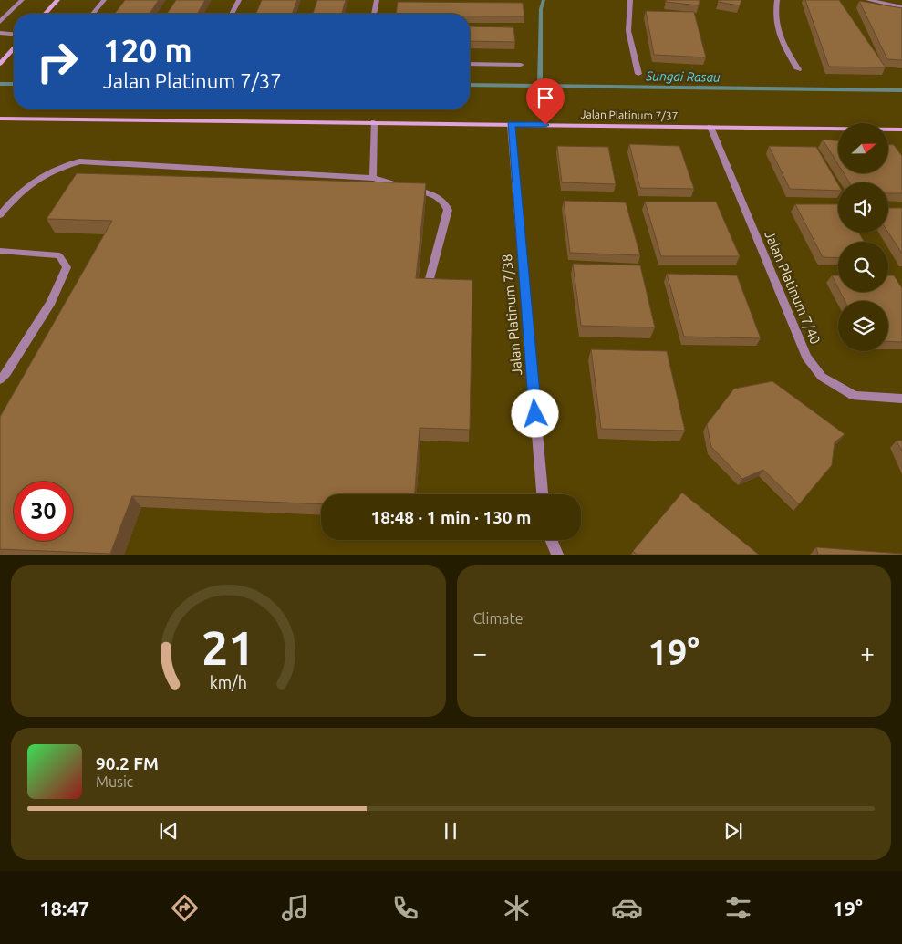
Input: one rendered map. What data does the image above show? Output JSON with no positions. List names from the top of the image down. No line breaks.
{"streets":{"street":["Jalan Platinum 7/37","Jalan Platinum 7/40","Jalan Platinum 7/38"]},"crossings":[["Jalan Platinum 7/37","Jalan Platinum 7/40"],["Jalan Platinum 7/37","Jalan Platinum 7/38"]],"water":["Sungai Rasau"],"north":"right","page":{"turn":["120 m","Jalan Platinum 7/37"],"limit":"30","trip":"18:48 · 1 min · 130 m","tile":"Climate","heat":["−","19°","+"],"song":["90.2 FM","Music"],"tabs":["18:47","19°"],"gauge":["21","km/h"]}}
